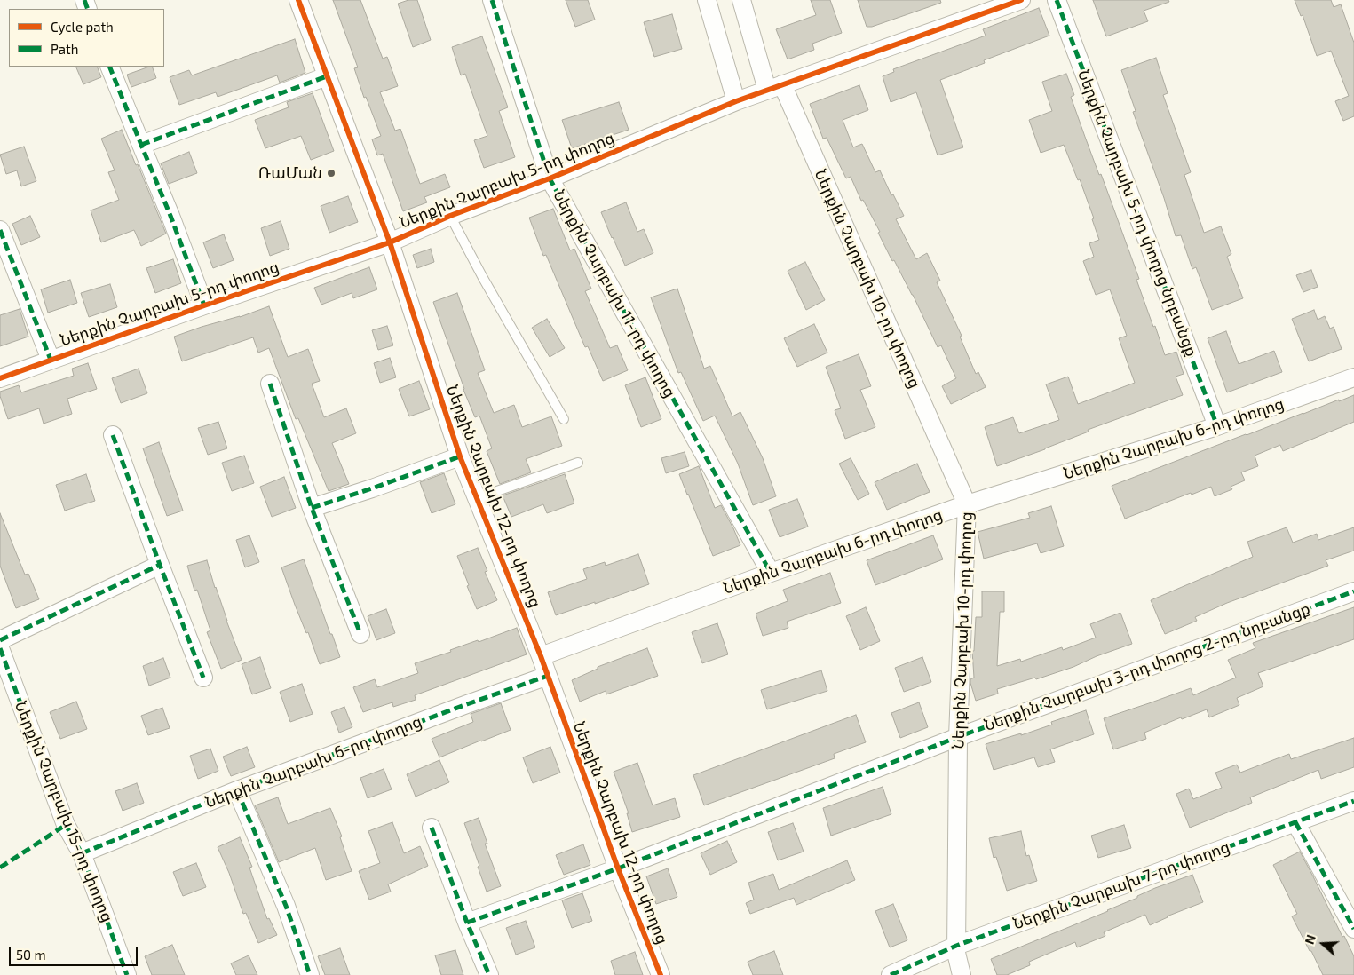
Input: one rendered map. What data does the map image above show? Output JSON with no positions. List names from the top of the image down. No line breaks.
{"streets":{"street":["Ներքին Չարբախ 5-րդ փողոց","Ներքին Չարբախ 5-րդ փողոց նրբանցք","Ներքին Չարբախ 10-րդ փողոց","Ներքին Չարբախ 11-րդ փողոց","Ներքին Չարբախ 6-րդ փողոց","Ներքին Չարբախ 12-րդ փողոց","Ներքին Չարբախ 3-րդ փողոց 2-րդ նրբանցք","Ներքին Չարբախ 15-րդ փողոց","Ներքին Չարբախ 7-րդ փողոց"]},"crossings":[["Ներքին Չարբախ 5-րդ փողոց","Ներքին Չարբախ 10-րդ փողոց"],["Ներքին Չարբախ 5-րդ փողոց","Ներքին Չարբախ 11-րդ փողոց"],["Ներքին Չարբախ 5-րդ փողոց","Ներքին Չարբախ 12-րդ փողոց"],["Ներքին Չարբախ 5-րդ փողոց նրբանցք","Ներքին Չարբախ 6-րդ փողոց"],["Ներքին Չարբախ 10-րդ փողոց","Ներքին Չարբախ 6-րդ փողոց"],["Ներքին Չարբախ 10-րդ փողոց","Ներքին Չարբախ 3-րդ փողոց 2-րդ նրբանցք"],["Ներքին Չարբախ 10-րդ փողոց","Ներքին Չարբախ 7-րդ փողոց"],["Ներքին Չարբախ 11-րդ փողոց","Ներքին Չարբախ 6-րդ փողոց"],["Ներքին Չարբախ 6-րդ փողոց","Ներքին Չարբախ 12-րդ փողոց"],["Ներքին Չարբախ 6-րդ փողոց","Ներքին Չարբախ 15-րդ փողոց"],["Ներքին Չարբախ 12-րդ փողոց","Ներքին Չարբախ 3-րդ փողոց 2-րդ նրբանցք"]],"places":["ՌաՄան"],"legend":["Cycle path","Path"],"scale_bar":"50 m","north":"left"}
